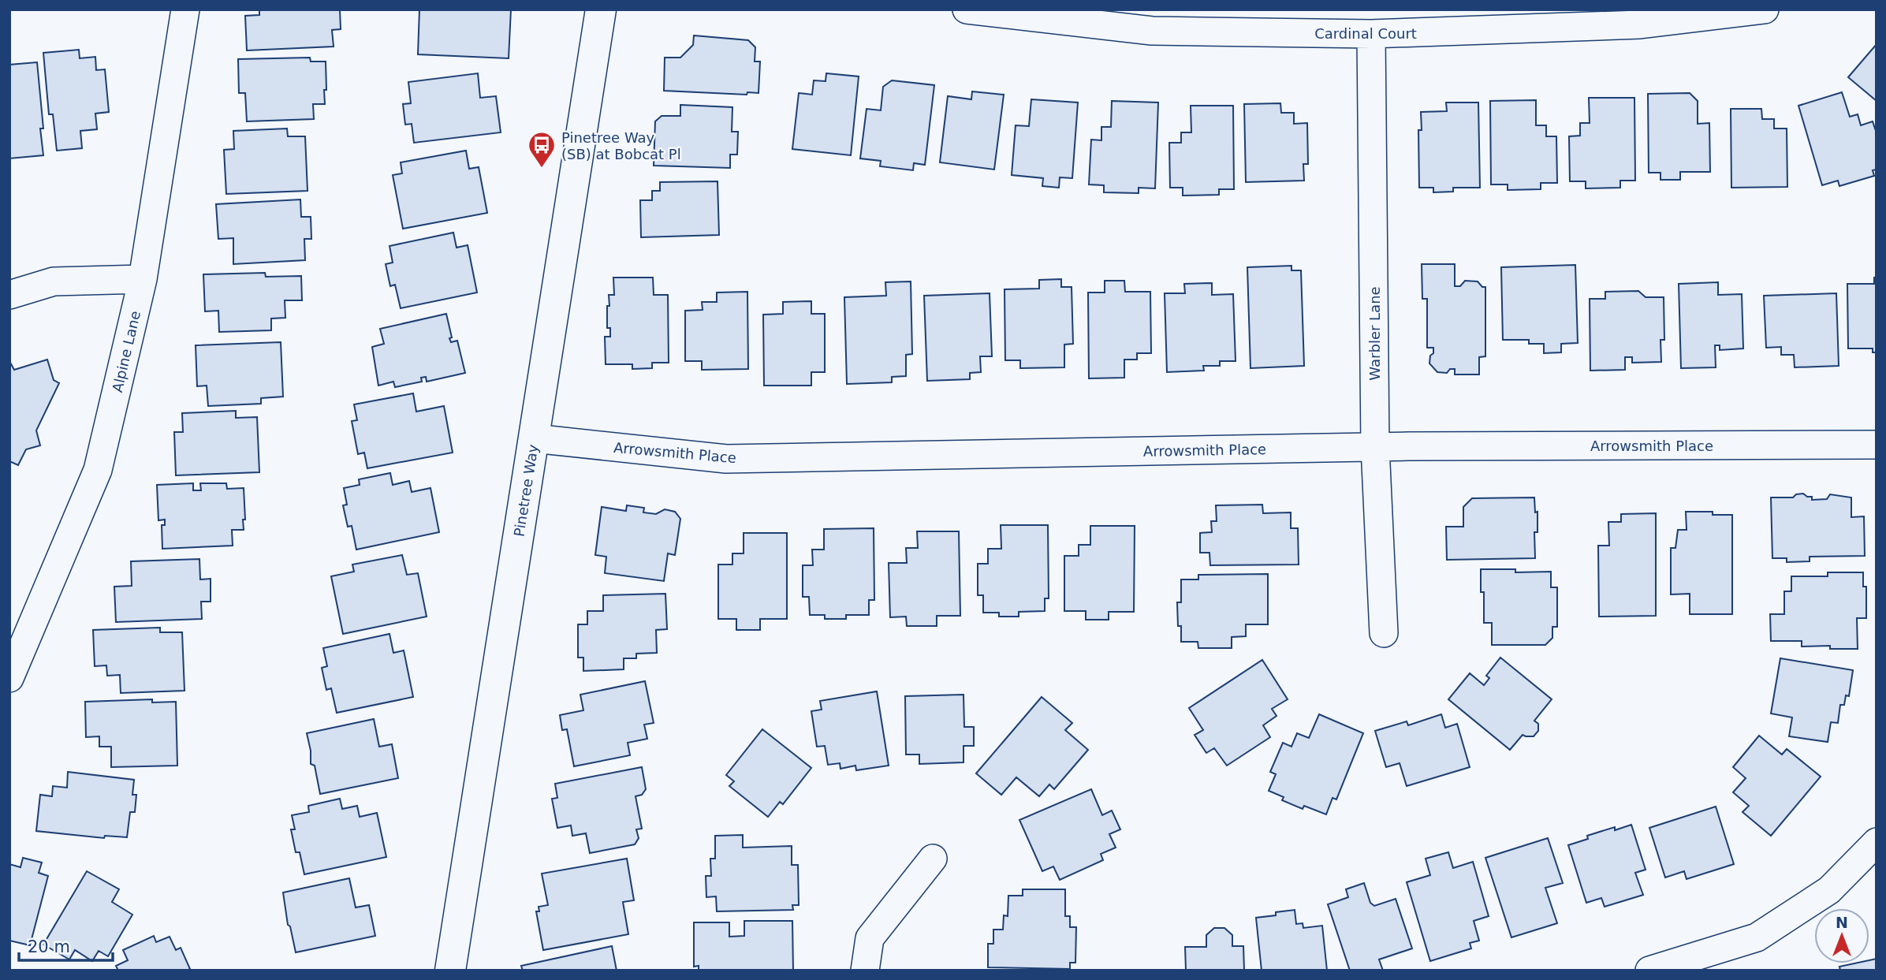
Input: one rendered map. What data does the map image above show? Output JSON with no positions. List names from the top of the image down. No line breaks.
{"streets":{"street":["Cardinal Court","Warbler Lane","Alpine Lane","Arrowsmith Place","Pinetree Way"]},"crossings":[["Cardinal Court","Warbler Lane"],["Warbler Lane","Arrowsmith Place"],["Arrowsmith Place","Pinetree Way"]],"places":{"bus stop":["Pinetree Way (SB) at Bobcat Pl"]},"scale_bar":"20 m","north":"top"}
